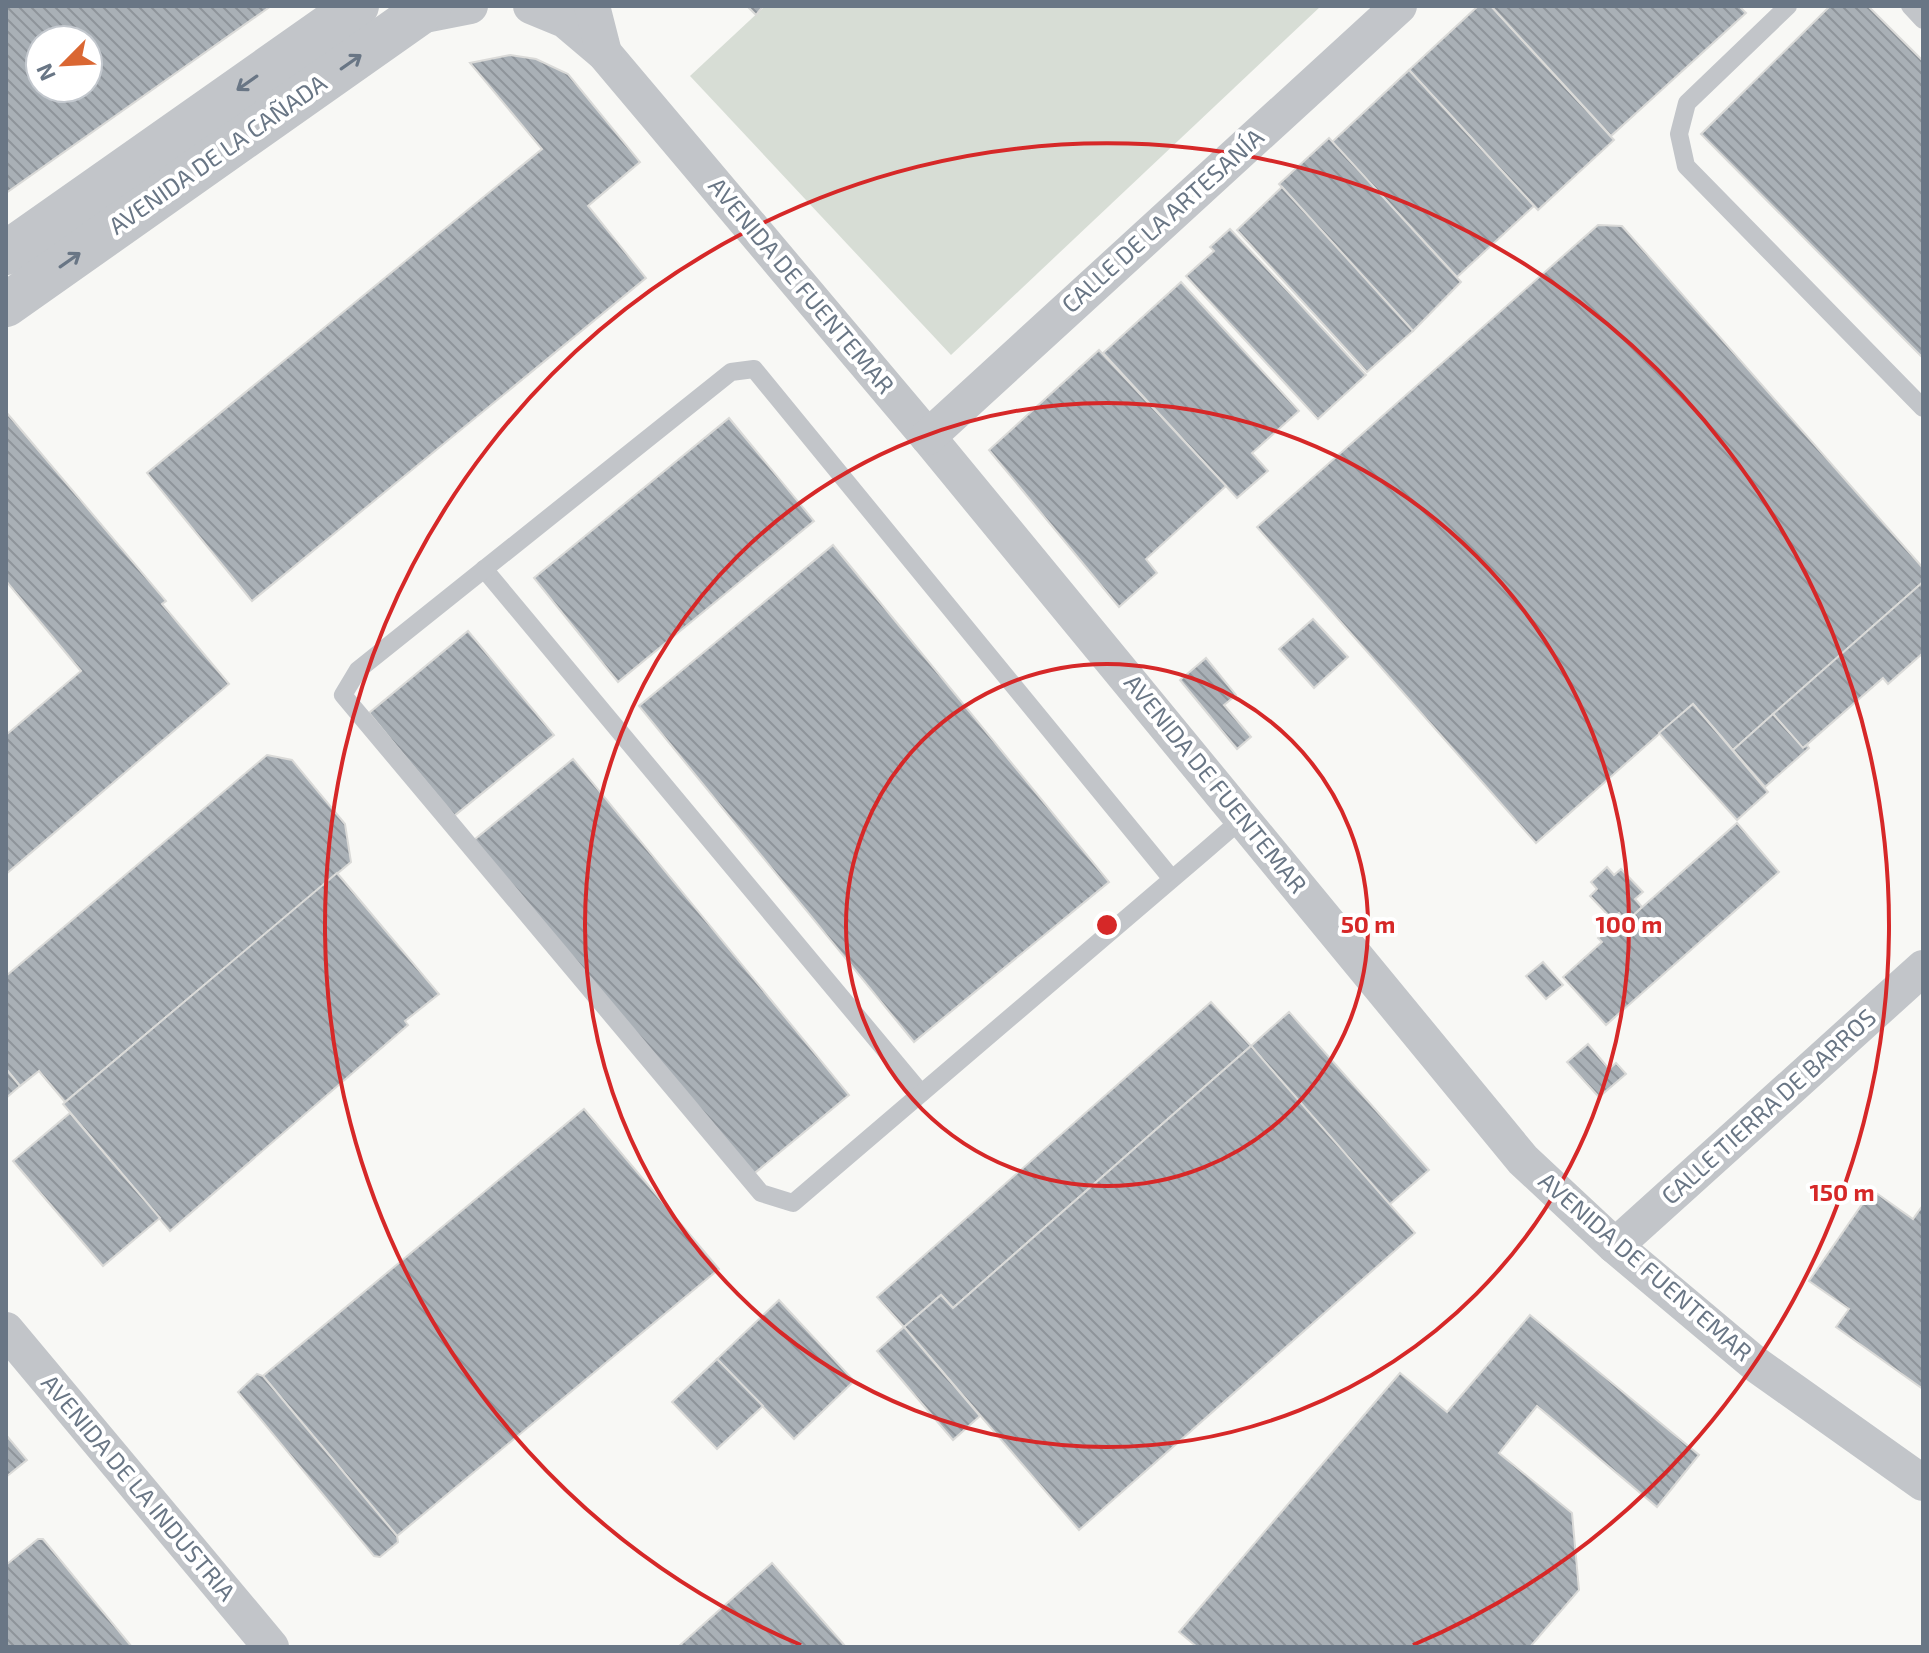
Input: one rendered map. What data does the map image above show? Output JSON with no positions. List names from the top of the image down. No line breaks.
{"streets":{"street":["AVENIDA DE LA CAÑADA","CALLE DE LA ARTESANÍA","AVENIDA DE FUENTEMAR","CALLE TIERRA DE BARROS","AVENIDA DE LA INDUSTRIA"]},"crossings":[["CALLE DE LA ARTESANÍA","AVENIDA DE FUENTEMAR"],["AVENIDA DE FUENTEMAR","CALLE TIERRA DE BARROS"]],"north":"bottom left","rings":["50 m","100 m","150 m"]}
